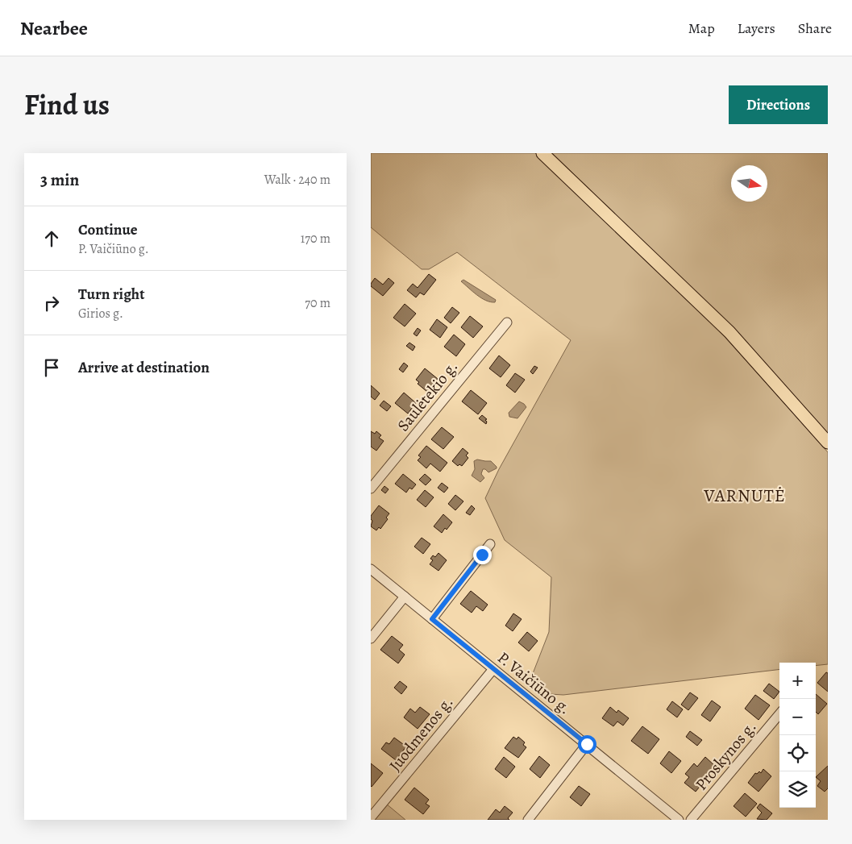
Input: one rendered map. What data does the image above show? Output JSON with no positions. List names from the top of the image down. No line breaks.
{"streets":{"street":["Saulėtekio g.","P. Vaičiūno g.","Juodmenos g.","Proskynos g."]},"crossings":[["P. Vaičiūno g.","Juodmenos g."]],"districts":["VARNUTĖ"],"north":"right","page":{"header":"Nearbee","nav":["Map","Layers","Share"],"title":"Find us","buttons":"Directions","heading":["3 min","Walk · 240 m"],"list":[["Continue","P. Vaičiūno g.","170 m"],["Turn right","Girios g.","70 m"],"Arrive at destination"],"map_buttons":["+","−"]}}
